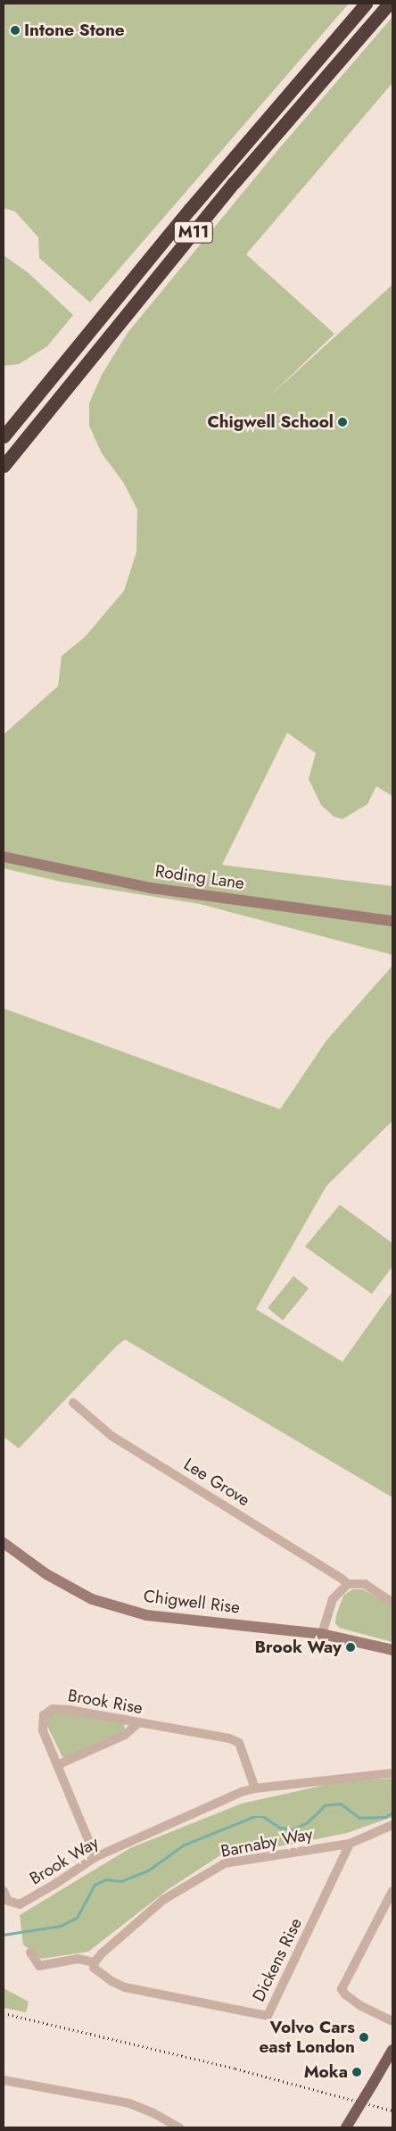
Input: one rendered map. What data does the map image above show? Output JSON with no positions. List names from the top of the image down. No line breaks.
{"streets":{"highway":["M11"],"main road":["Roding Lane","Chigwell Rise"],"street":["Lee Grove","Brook Rise","Barnaby Way","Brook Way","Dickens Rise"]},"crossings":[["Brook Rise","Brook Way"],["Barnaby Way","Dickens Rise"]],"places":["Intone Stone","Chigwell School","Brook Way","Volvo Cars east London","Moka"]}
